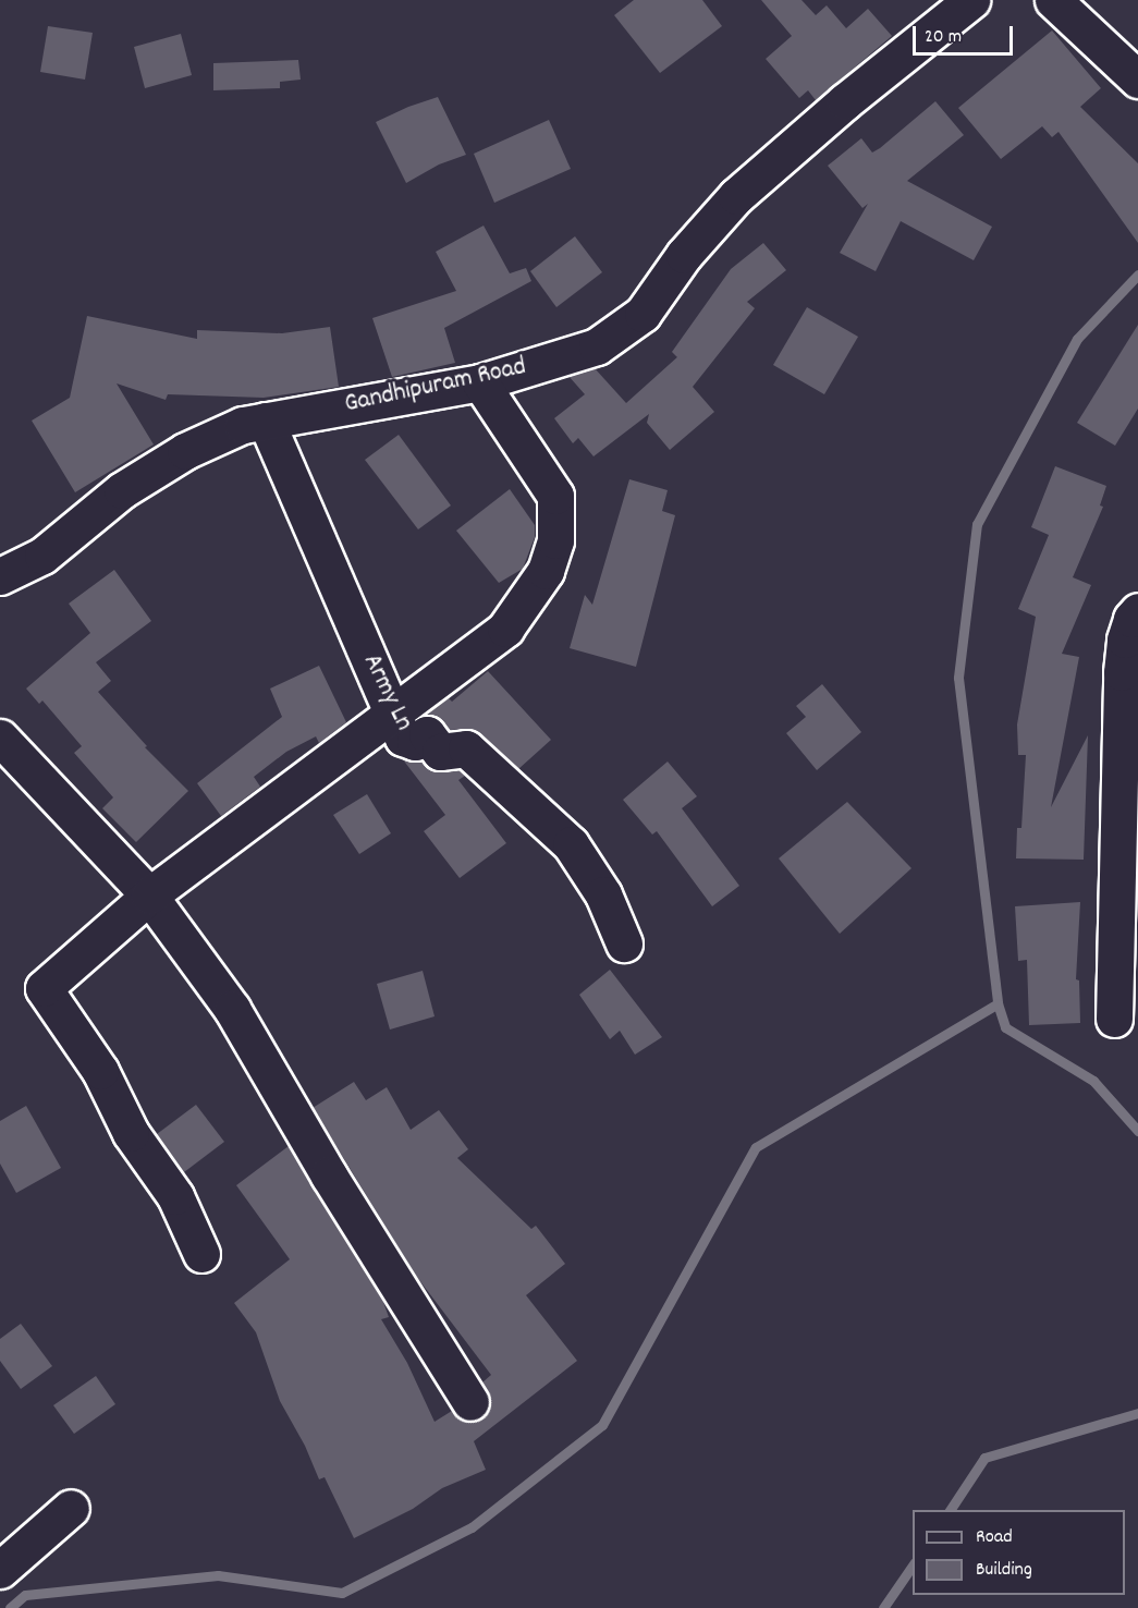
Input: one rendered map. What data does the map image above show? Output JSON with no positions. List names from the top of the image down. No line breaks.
{"streets":{"street":["Gandhipuram Road","Army Ln"]},"crossings":[["Gandhipuram Road","Army Ln"]],"legend":["Road","Building"],"scale_bar":"20 m"}
